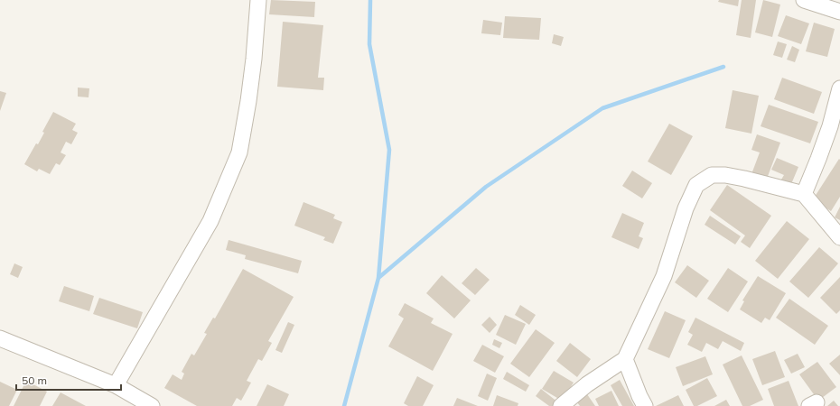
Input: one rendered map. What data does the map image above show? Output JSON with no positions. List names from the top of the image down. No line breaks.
{"scale_bar":"50 m"}
